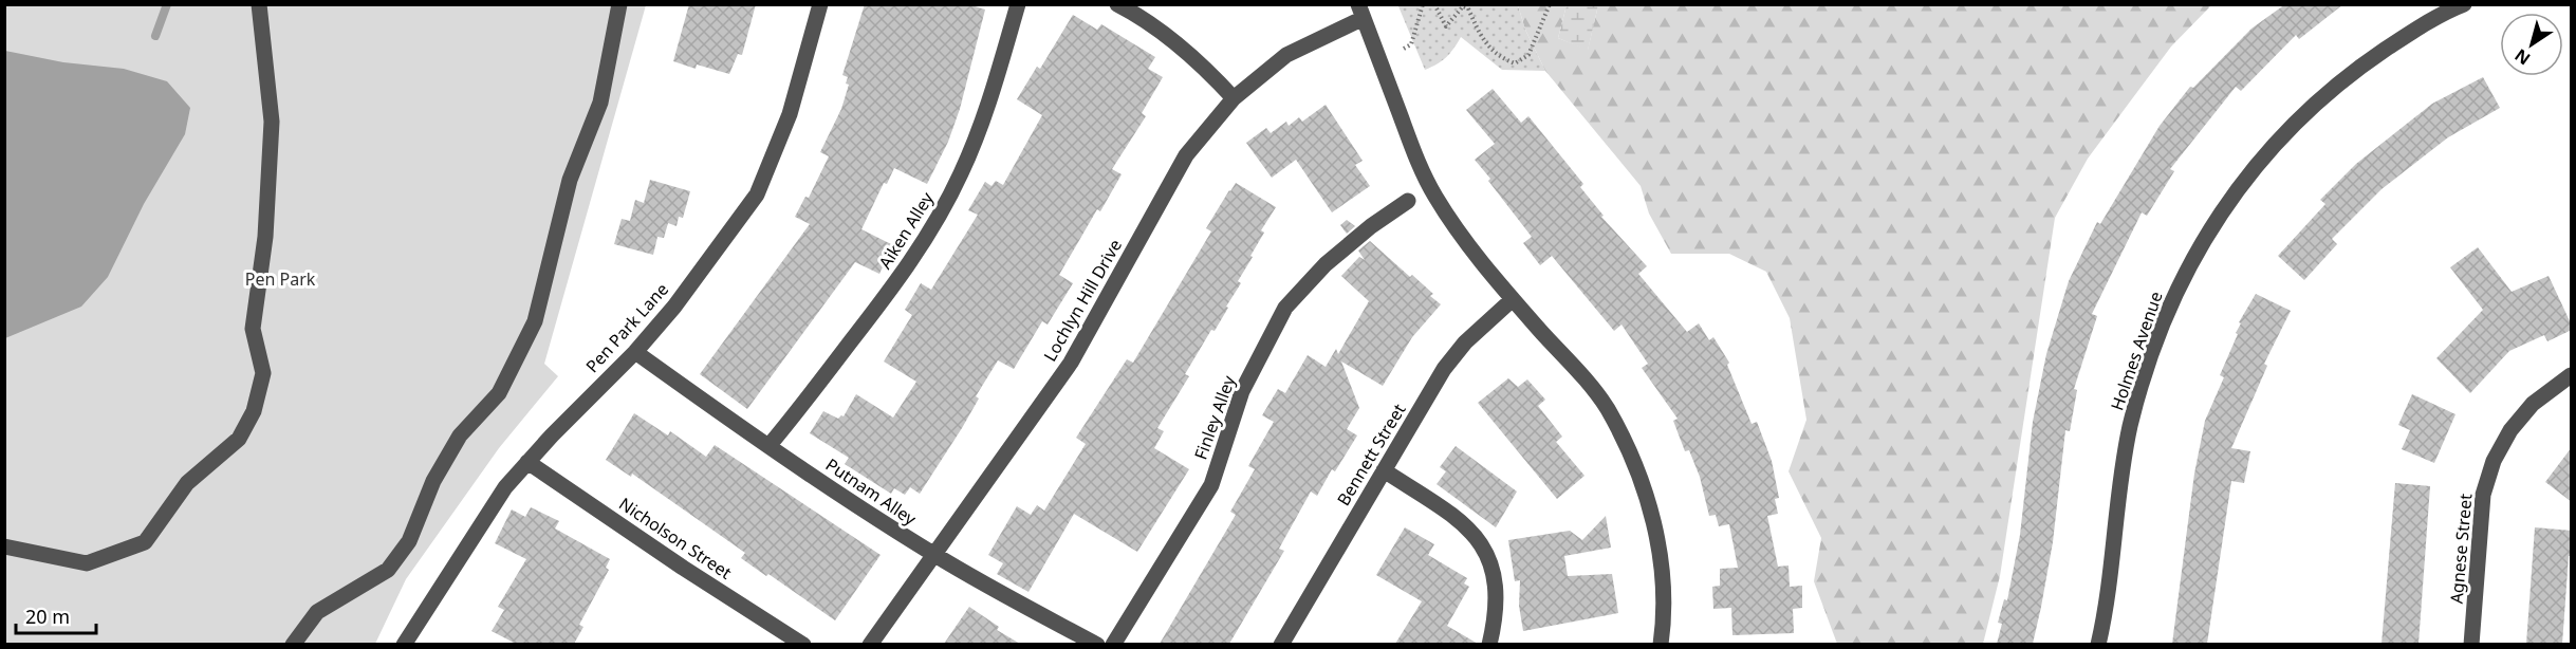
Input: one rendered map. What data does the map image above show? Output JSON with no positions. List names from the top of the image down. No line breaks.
{"streets":{"street":["Aiken Alley","Lochlyn Hill Drive","Pen Park Lane","Holmes Avenue","Finley Alley","Bennett Street","Putnam Alley","Nicholson Street","Agnese Street"]},"crossings":[["Aiken Alley","Putnam Alley"],["Lochlyn Hill Drive","Bennett Street"],["Lochlyn Hill Drive","Putnam Alley"],["Pen Park Lane","Putnam Alley"],["Pen Park Lane","Nicholson Street"]],"parks":["Pen Park"],"scale_bar":"20 m","north":"bottom left"}
